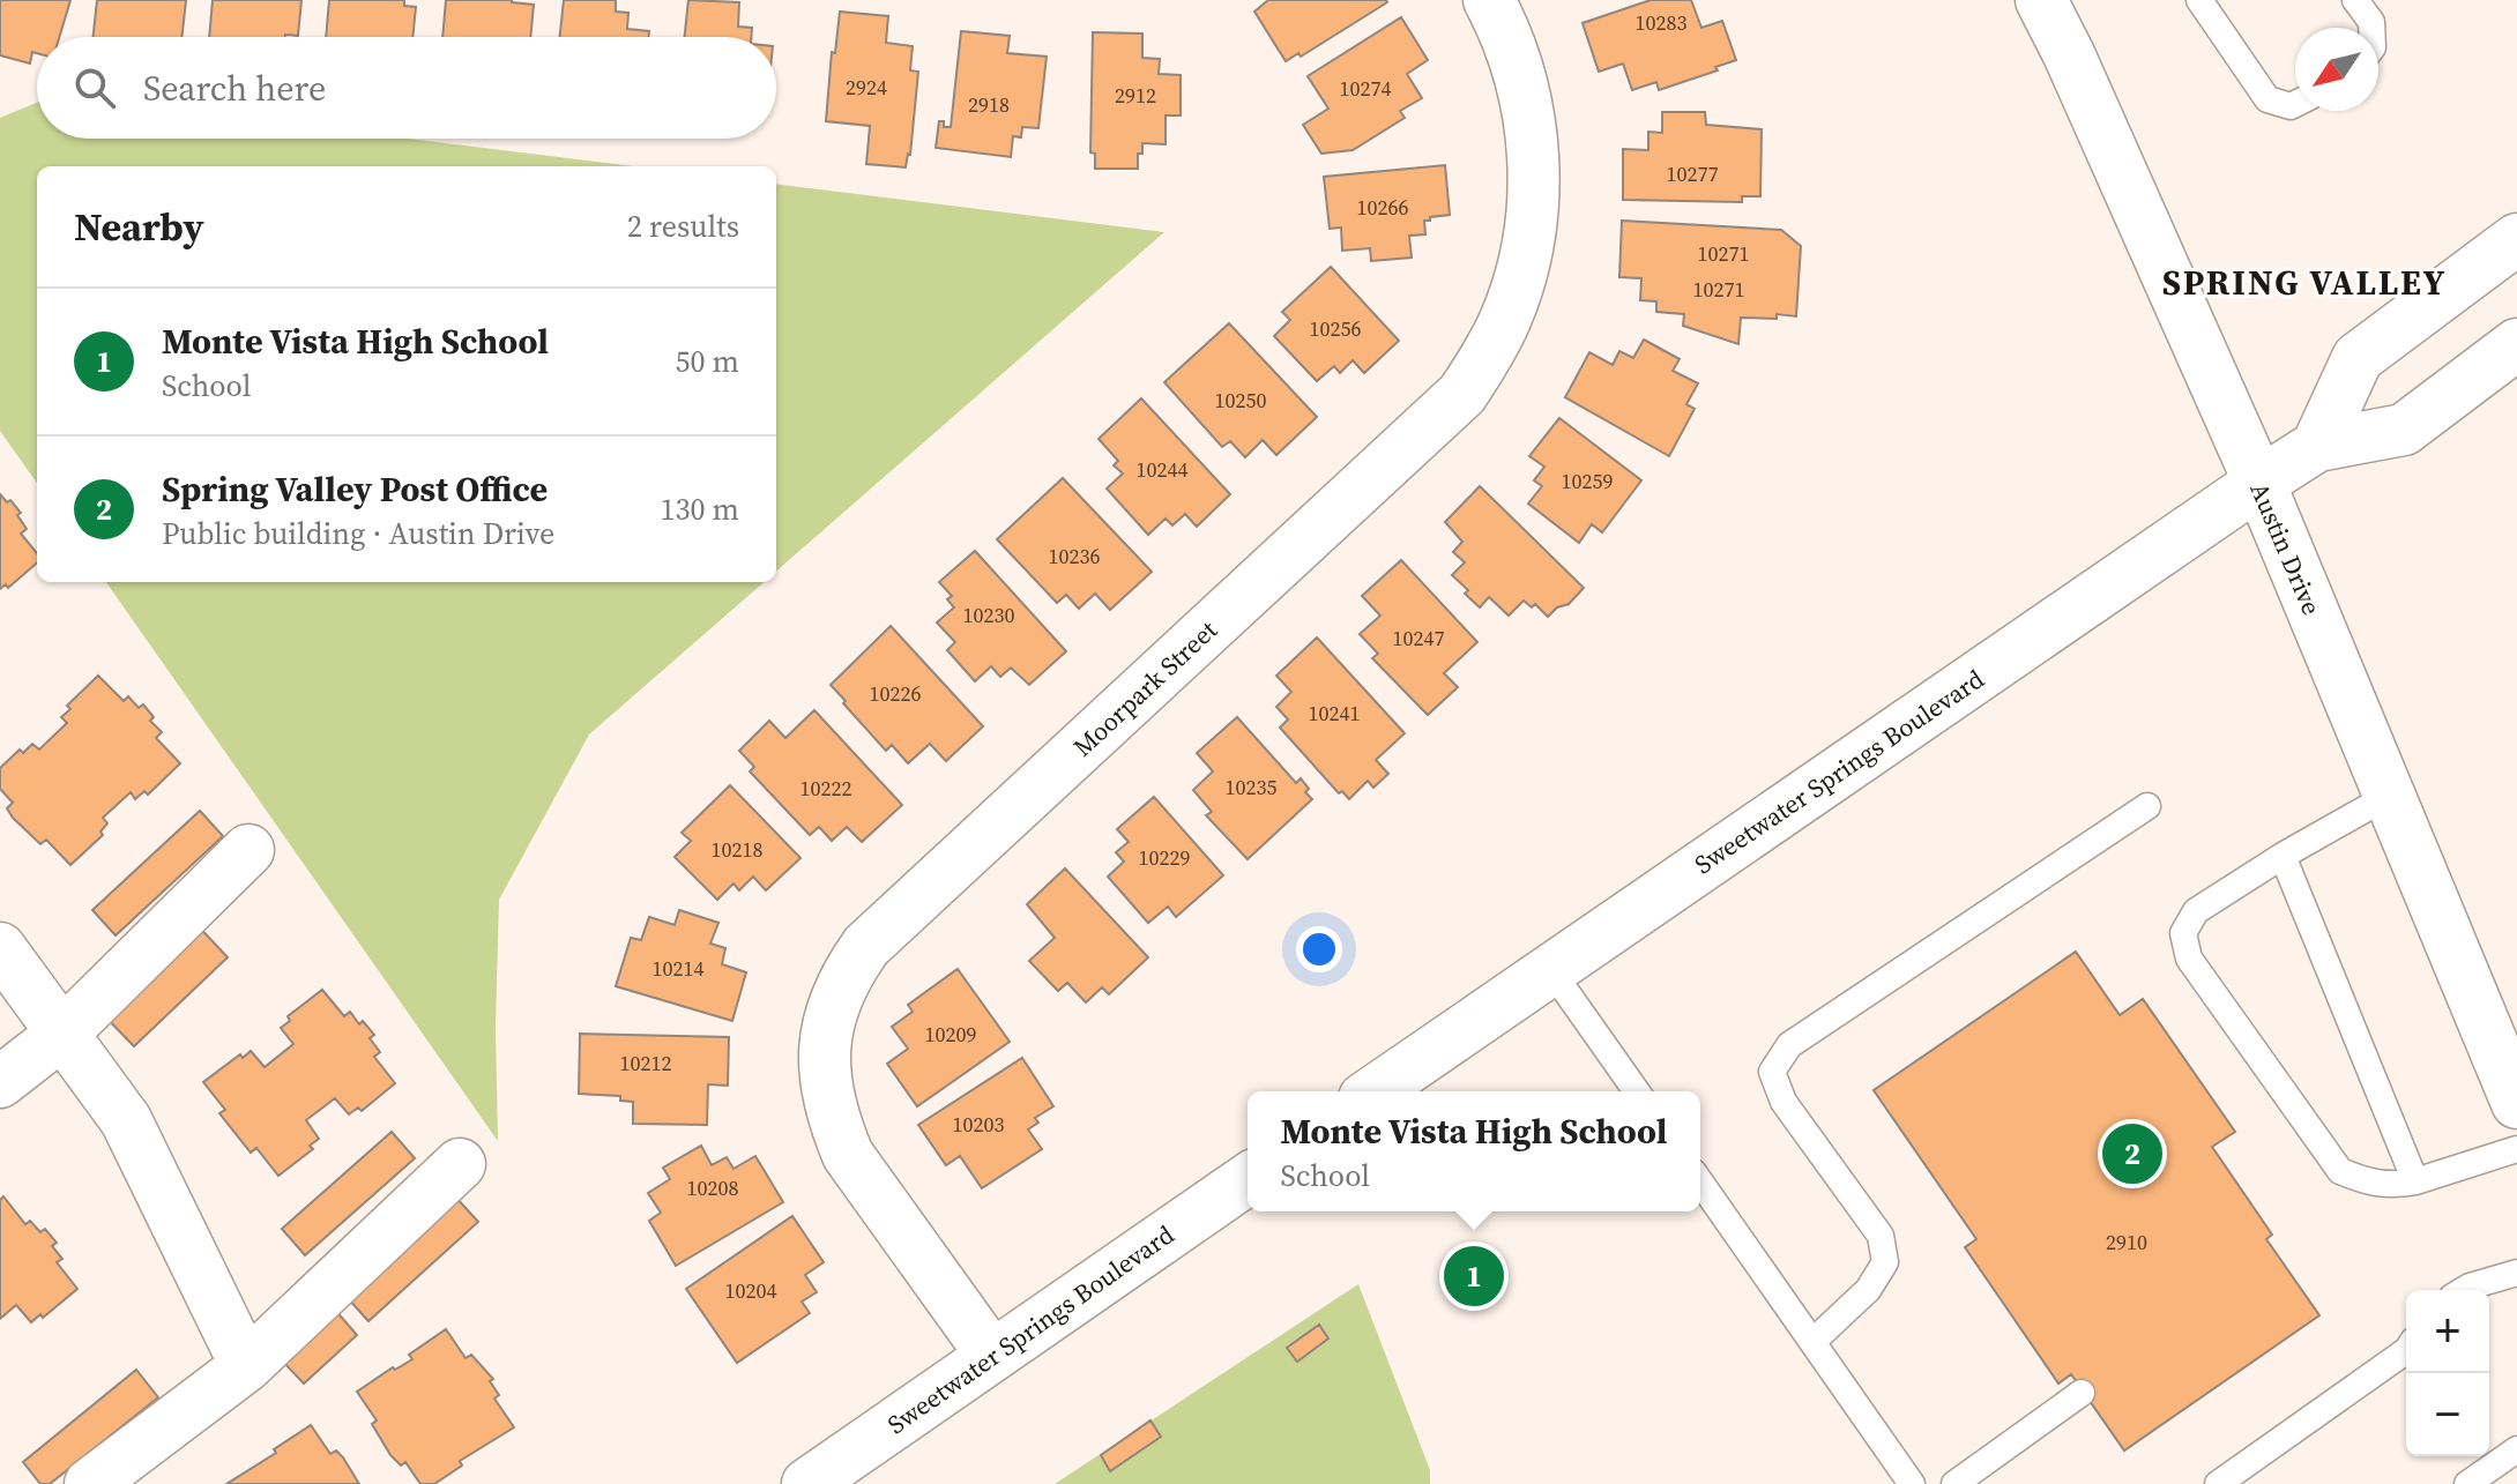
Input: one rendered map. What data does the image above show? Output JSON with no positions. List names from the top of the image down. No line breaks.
{"streets":{"main road":["Austin Drive","Moorpark Street","Sweetwater Springs Boulevard"]},"crossings":[["Austin Drive","Sweetwater Springs Boulevard"],["Moorpark Street","Sweetwater Springs Boulevard"]],"districts":["SPRING VALLEY"],"house_numbers":["10283","2924","10274","2912","2918","10277","10266","10271","10271","10256","10250","10244","10259","10236","10230","10247","10226","10241","10235","10222","10218","10229","10214","10209","10212","10203","10208","2910","10204"],"north":"bottom left","page":{"search":"Search here","heading":["Nearby","2 results"],"list":[{"mark":"1","name":"Monte Vista High School","note":"School","value":"50 m"},{"mark":"2","name":"Spring Valley Post Office","note":"Public building · Austin Drive","value":"130 m"}],"popup":["Monte Vista High School","School"],"pins":["2","1"],"map_buttons":["+","−"]}}
